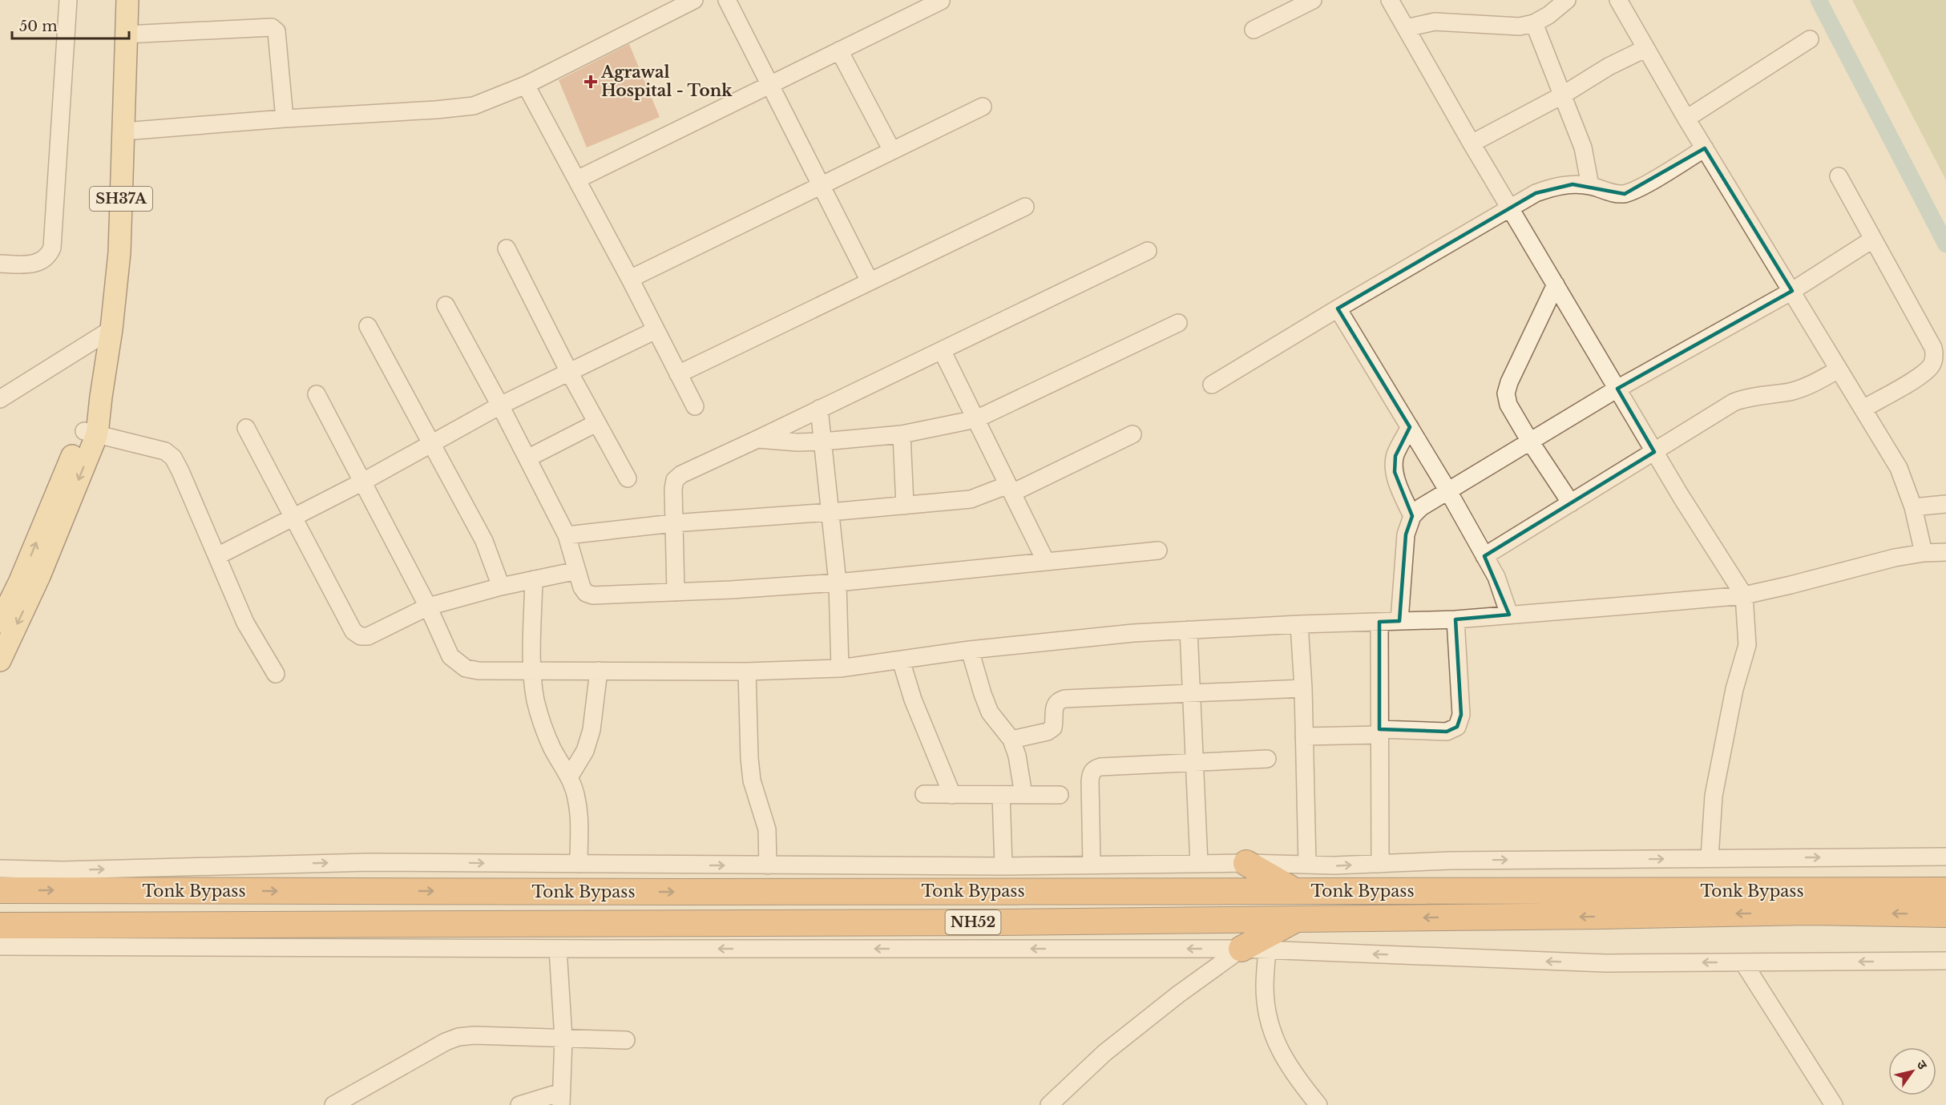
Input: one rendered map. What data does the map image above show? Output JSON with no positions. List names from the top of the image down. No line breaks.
{"streets":{"highway":["Tonk Bypass","NH52"],"main road":["SH37A"]},"places":{"health":["Agrawal Hospital - Tonk"]},"scale_bar":"50 m","north":"top right"}
